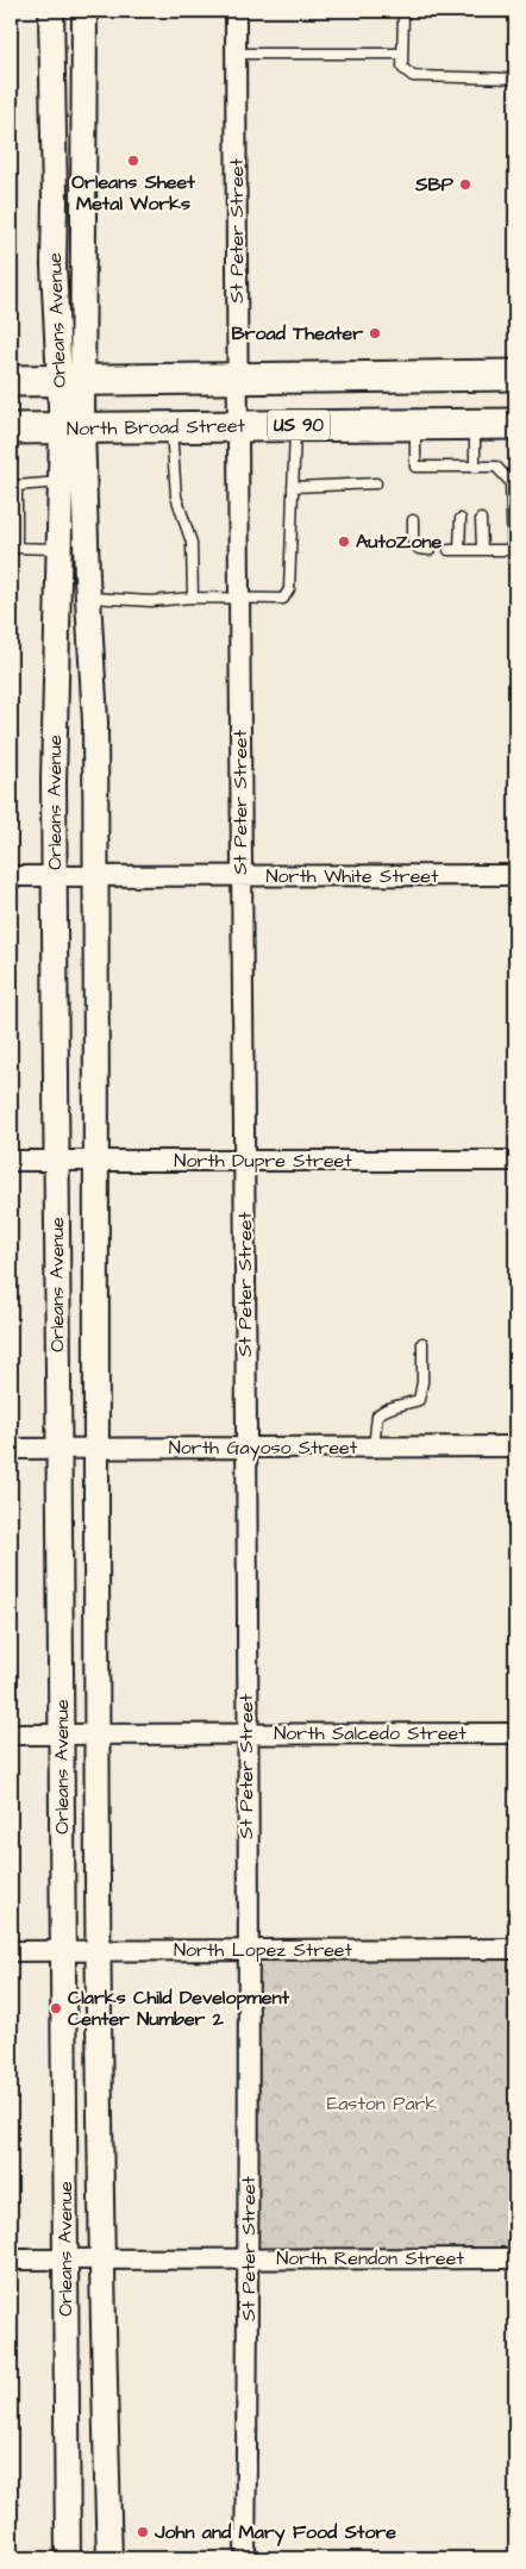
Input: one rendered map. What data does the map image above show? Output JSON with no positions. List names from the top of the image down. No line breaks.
{"streets":{"main road":["US 90","North Broad Street"],"street":["St Peter Street","Orleans Avenue","North White Street","North Dupre Street","North Gayoso Street","North Salcedo Street","North Lopez Street","North Rendon Street"]},"crossings":[["St Peter Street","North Broad Street"],["St Peter Street","North White Street"],["St Peter Street","North Dupre Street"],["St Peter Street","North Gayoso Street"],["St Peter Street","North Salcedo Street"],["St Peter Street","North Lopez Street"],["St Peter Street","North Rendon Street"],["Orleans Avenue","North Broad Street"],["Orleans Avenue","North White Street"],["Orleans Avenue","North Dupre Street"],["Orleans Avenue","North Gayoso Street"],["Orleans Avenue","North Salcedo Street"],["Orleans Avenue","North Lopez Street"],["Orleans Avenue","North Rendon Street"]],"parks":["Easton Park"],"places":["Orleans Sheet Metal Works","SBP","Broad Theater","AutoZone","Clarks Child Development Center Number 2","John and Mary Food Store"]}
